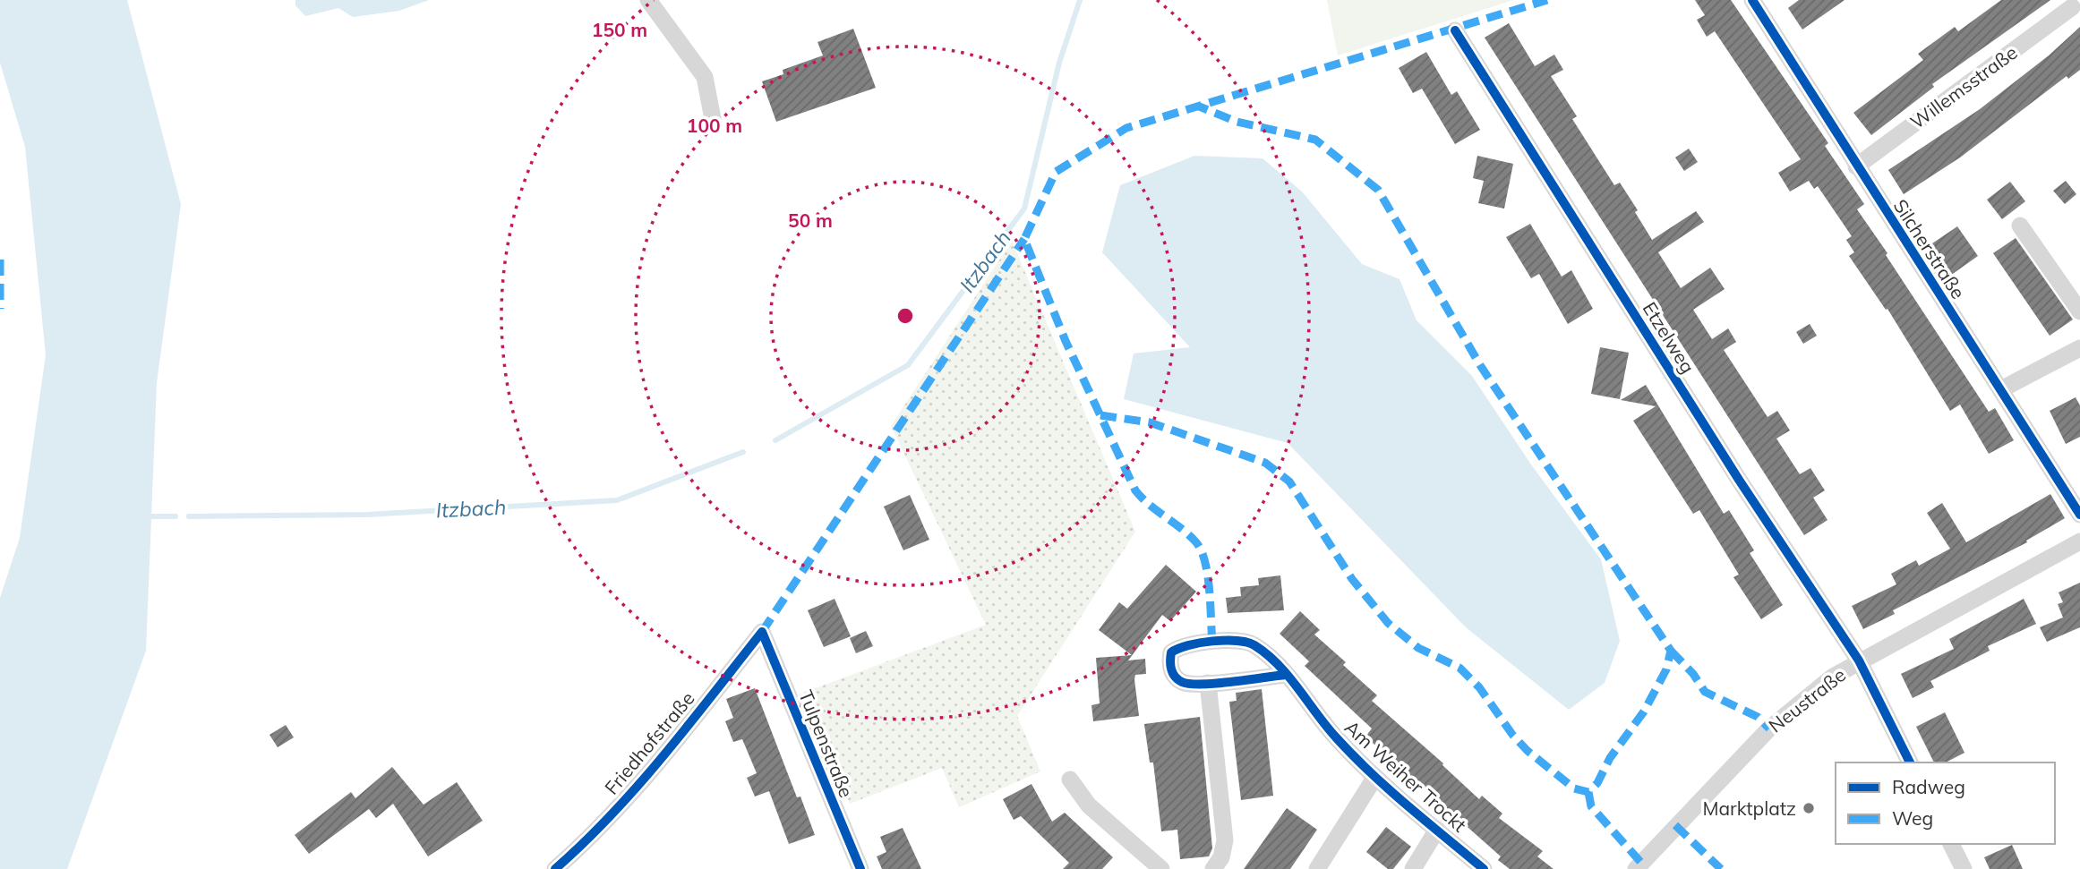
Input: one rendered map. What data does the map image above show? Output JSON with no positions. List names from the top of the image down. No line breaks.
{"streets":{"street":["Willemsstraße","Silcherstraße","Etzelweg","Neustraße","Friedhofstraße","Tulpenstraße","Am Weiher Trockt"]},"crossings":[["Willemsstraße","Silcherstraße"],["Etzelweg","Neustraße"],["Friedhofstraße","Tulpenstraße"]],"water":["Itzbach"],"places":["Marktplatz"],"legend":["Radweg","Weg"],"rings":["150 m","100 m","50 m"]}
